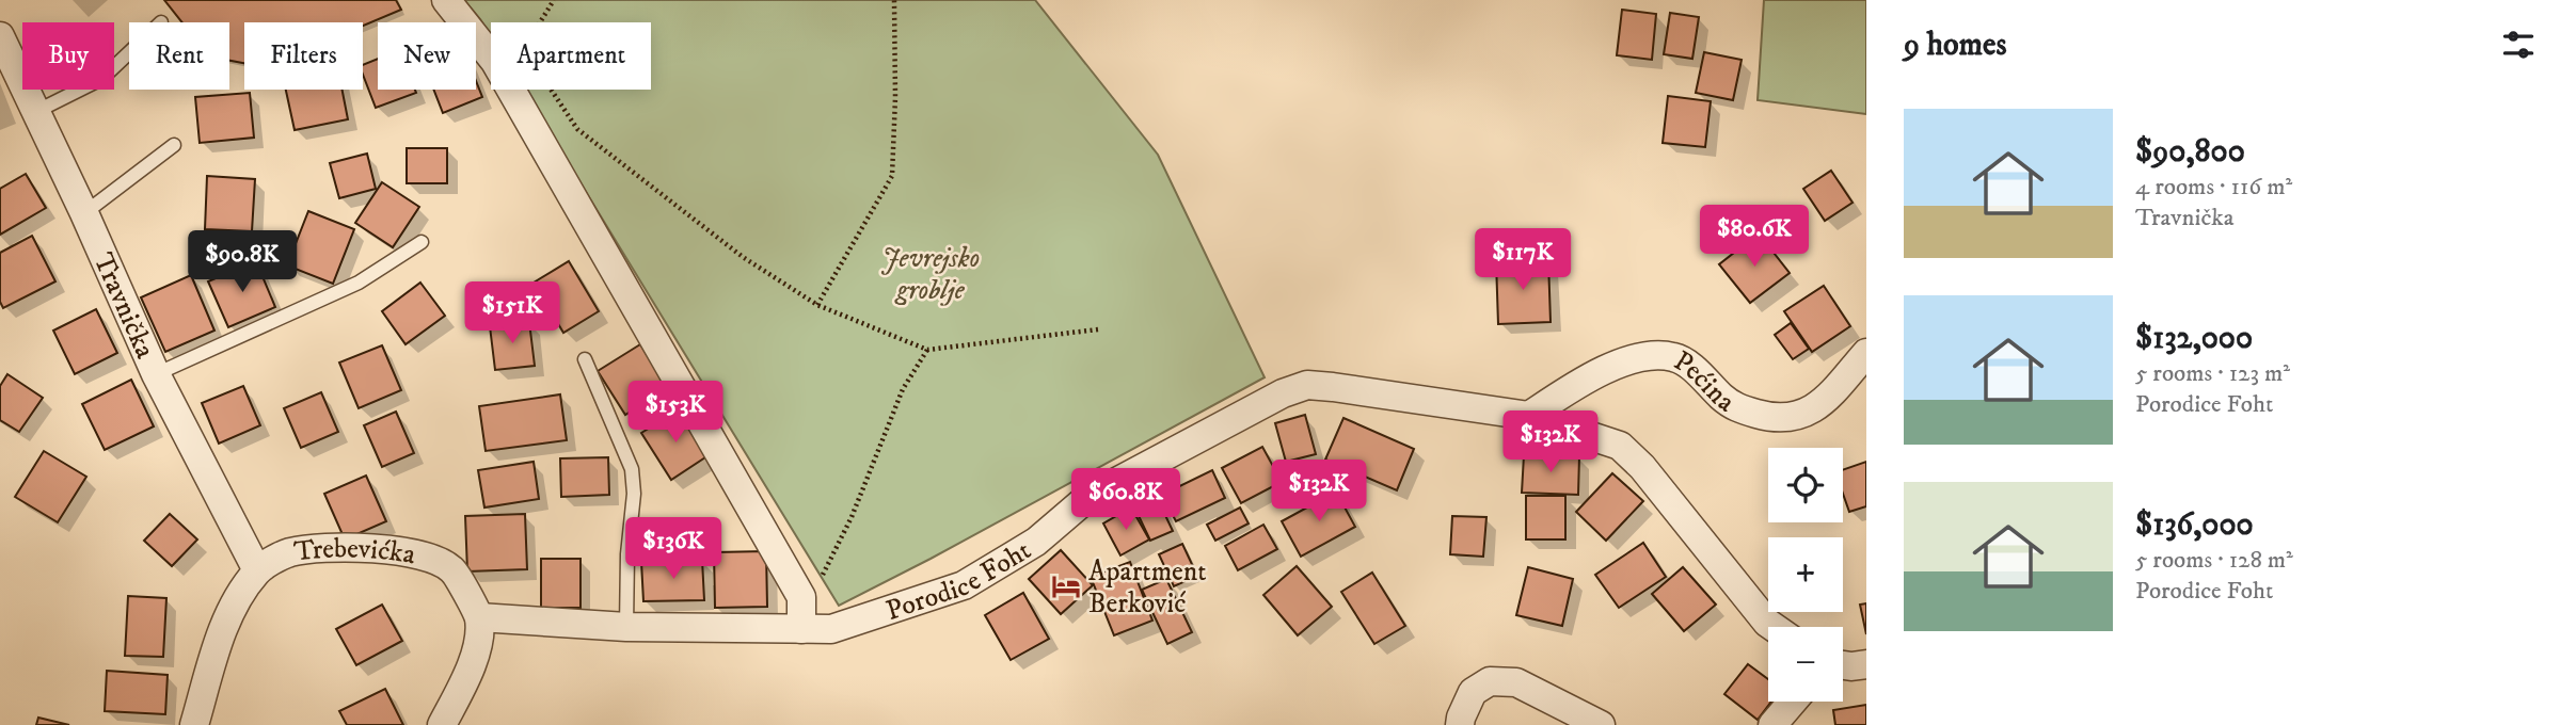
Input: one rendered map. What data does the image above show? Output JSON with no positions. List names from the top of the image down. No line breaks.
{"streets":{"street":["Travnička","Pećina","Trebevićka","Porodice Foht"]},"crossings":[["Travnička","Trebevićka"],["Pećina","Porodice Foht"],["Trebevićka","Porodice Foht"]],"parks":["Jevrejsko groblje"],"places":{"hotel":["Apartment Berković"]},"page":{"heading":"9 homes","chip":["Buy","Rent","Filters","New","Apartment"],"list":[{"name":"$90,800","note":"4 rooms · 116 m² · Travnička"},{"name":"$132,000","note":"5 rooms · 123 m² · Porodice Foht"},{"name":"$136,000","note":"5 rooms · 128 m² · Porodice Foht"}],"price":["$80.6K","$117K","$90.8K","$151K","$153K","$132K","$132K","$60.8K","$136K"],"map_buttons":["+","−"]}}
